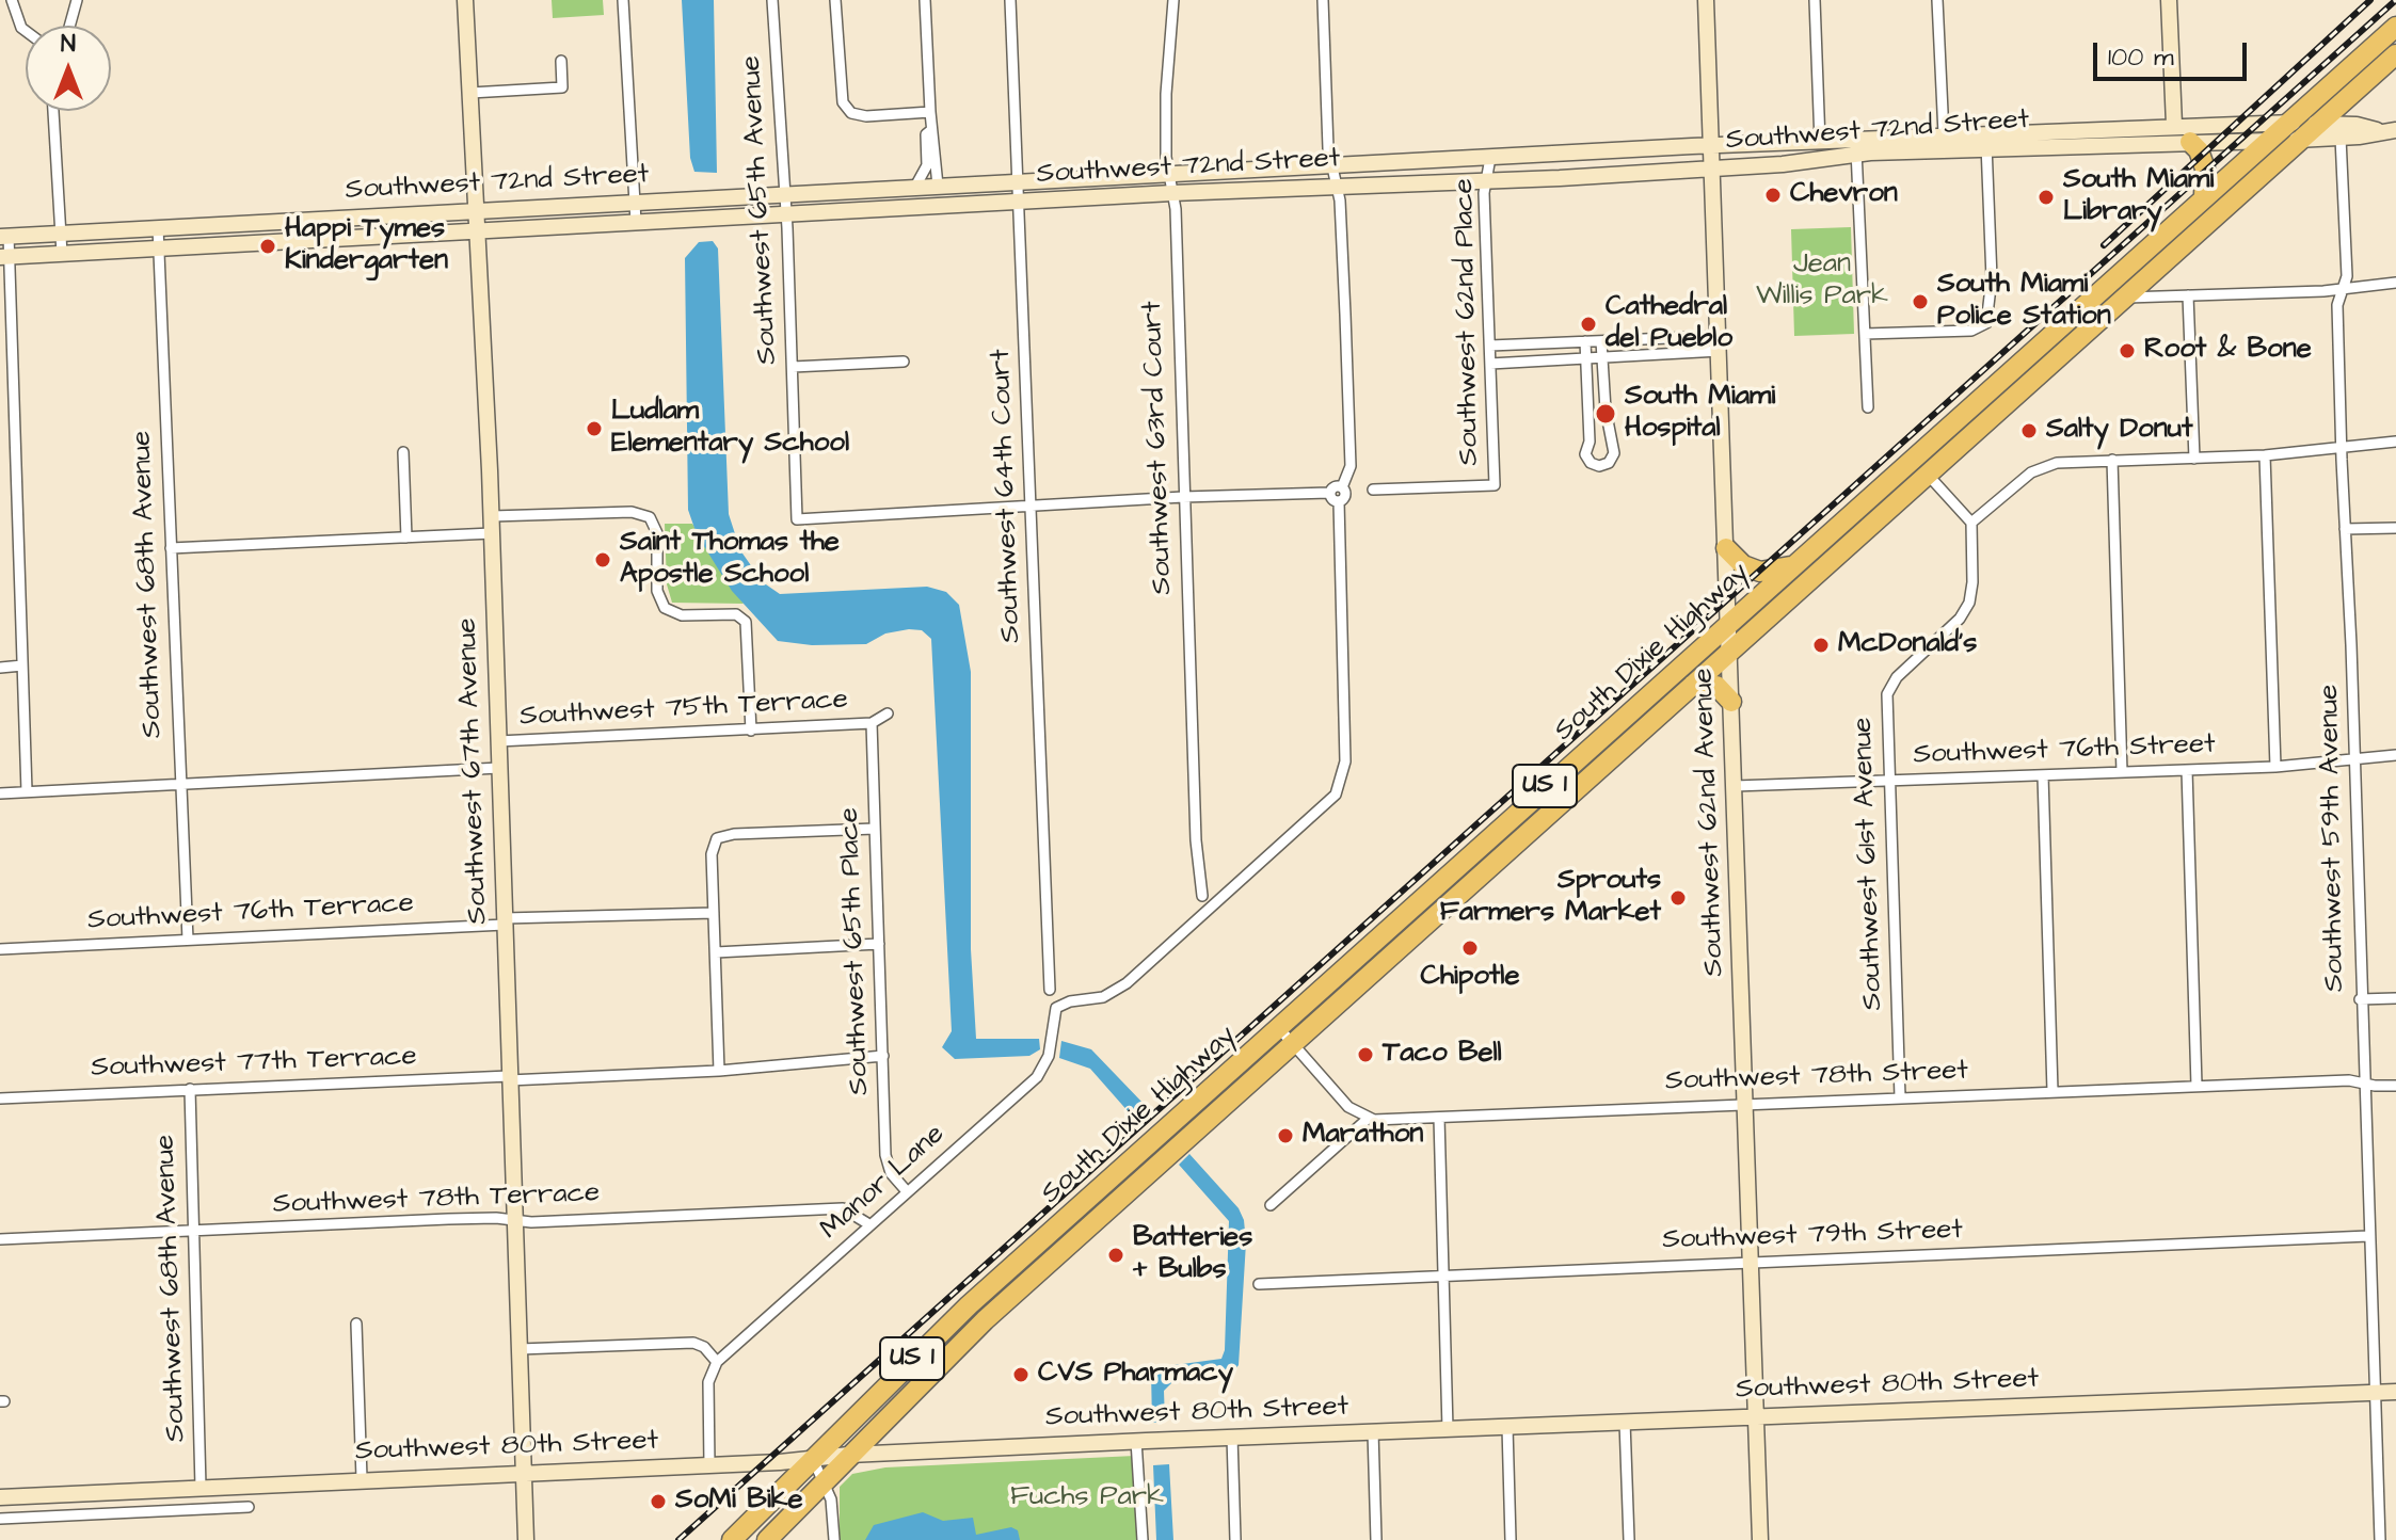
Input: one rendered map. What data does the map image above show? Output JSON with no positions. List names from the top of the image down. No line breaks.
{"streets":{"highway":["South Dixie Highway","US 1"],"main road":["Southwest 72nd Street","Southwest 67th Avenue","Southwest 62nd Avenue","Southwest 80th Street"],"street":["Southwest 65th Avenue","Southwest 62nd Place","Southwest 63rd Court","Southwest 64th Court","Southwest 68th Avenue","Southwest 75th Terrace","Southwest 76th Street","Southwest 59th Avenue","Southwest 61st Avenue","Southwest 76th Terrace","Southwest 65th Place","Southwest 77th Terrace","Southwest 78th Street","Manor Lane","Southwest 78th Terrace","Southwest 79th Street"]},"crossings":[["Southwest 72nd Street","Southwest 65th Avenue"],["Southwest 72nd Street","Southwest 62nd Place"],["Southwest 72nd Street","Southwest 63rd Court"],["Southwest 72nd Street","Southwest 64th Court"],["Southwest 72nd Street","Southwest 68th Avenue"],["Southwest 72nd Street","South Dixie Highway"],["Southwest 72nd Street","Southwest 67th Avenue"],["Southwest 72nd Street","Southwest 62nd Avenue"],["Southwest 72nd Street","Southwest 59th Avenue"],["Southwest 65th Avenue","Southwest 64th Court"],["Southwest 68th Avenue","Southwest 75th Terrace"],["Southwest 68th Avenue","Southwest 76th Terrace"],["Southwest 68th Avenue","Southwest 77th Terrace"],["Southwest 68th Avenue","Southwest 78th Terrace"],["Southwest 68th Avenue","Southwest 80th Street"],["South Dixie Highway","Southwest 62nd Avenue"],["South Dixie Highway","Southwest 80th Street"],["Southwest 75th Terrace","Southwest 67th Avenue"],["Southwest 75th Terrace","Southwest 65th Place"],["Southwest 76th Street","Southwest 62nd Avenue"],["Southwest 76th Street","Southwest 59th Avenue"],["Southwest 76th Street","Southwest 61st Avenue"],["Southwest 67th Avenue","Southwest 76th Terrace"],["Southwest 67th Avenue","Southwest 77th Terrace"],["Southwest 67th Avenue","Southwest 78th Terrace"],["Southwest 67th Avenue","Southwest 80th Street"],["Southwest 62nd Avenue","Southwest 78th Street"],["Southwest 62nd Avenue","Southwest 79th Street"],["Southwest 62nd Avenue","Southwest 80th Street"],["Southwest 59th Avenue","Southwest 78th Street"],["Southwest 59th Avenue","Southwest 79th Street"],["Southwest 59th Avenue","Southwest 80th Street"],["Southwest 61st Avenue","Southwest 78th Street"],["Southwest 65th Place","Southwest 77th Terrace"],["Southwest 65th Place","Manor Lane"],["Manor Lane","Southwest 78th Terrace"]],"parks":["Jean Willis Park","Fuchs Park"],"places":["Chevron","South Miami Library","Happi Tymes Kindergarten","South Miami Police Station","Cathedral del Pueblo","Root & Bone","South Miami Hospital","Ludlam Elementary School","Salty Donut","Saint Thomas the Apostle School","McDonald's","Sprouts Farmers Market","Chipotle","Taco Bell","Marathon","Batteries + Bulbs","CVS Pharmacy","SoMi Bike"],"scale_bar":"100 m","north":"top"}
